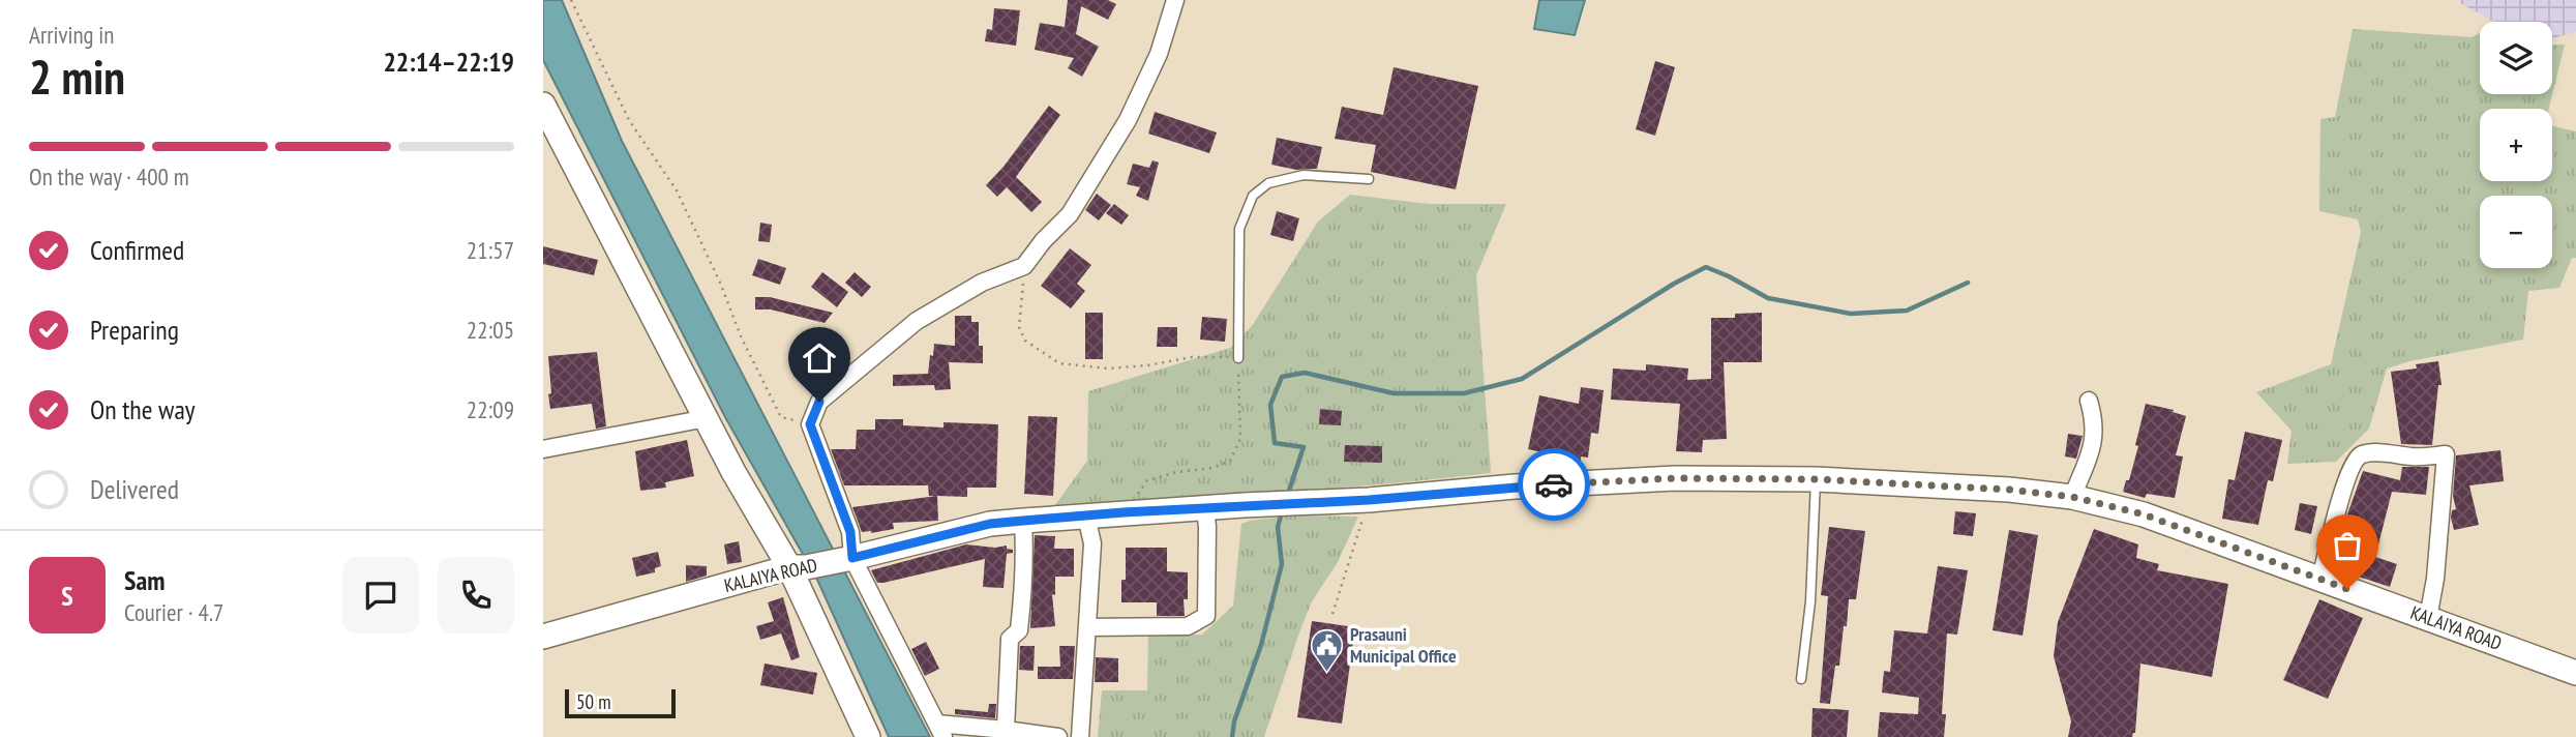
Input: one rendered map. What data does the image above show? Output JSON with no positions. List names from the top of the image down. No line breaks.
{"streets":{"main road":["KALAIYA ROAD"]},"places":{"public building":["Prasauni Municipal Office"]},"scale_bar":"50 m","page":{"heading":["2 min","Arriving in","22:14–22:19"],"panel":["Sam","Courier · 4.7"],"map_buttons":["+","−"],"bar":"On the way · 400 m","list":[["Confirmed","21:57"],["Preparing","22:05"],["On the way","22:09"],"Delivered"],"round":"S","scale":"50 m"}}
